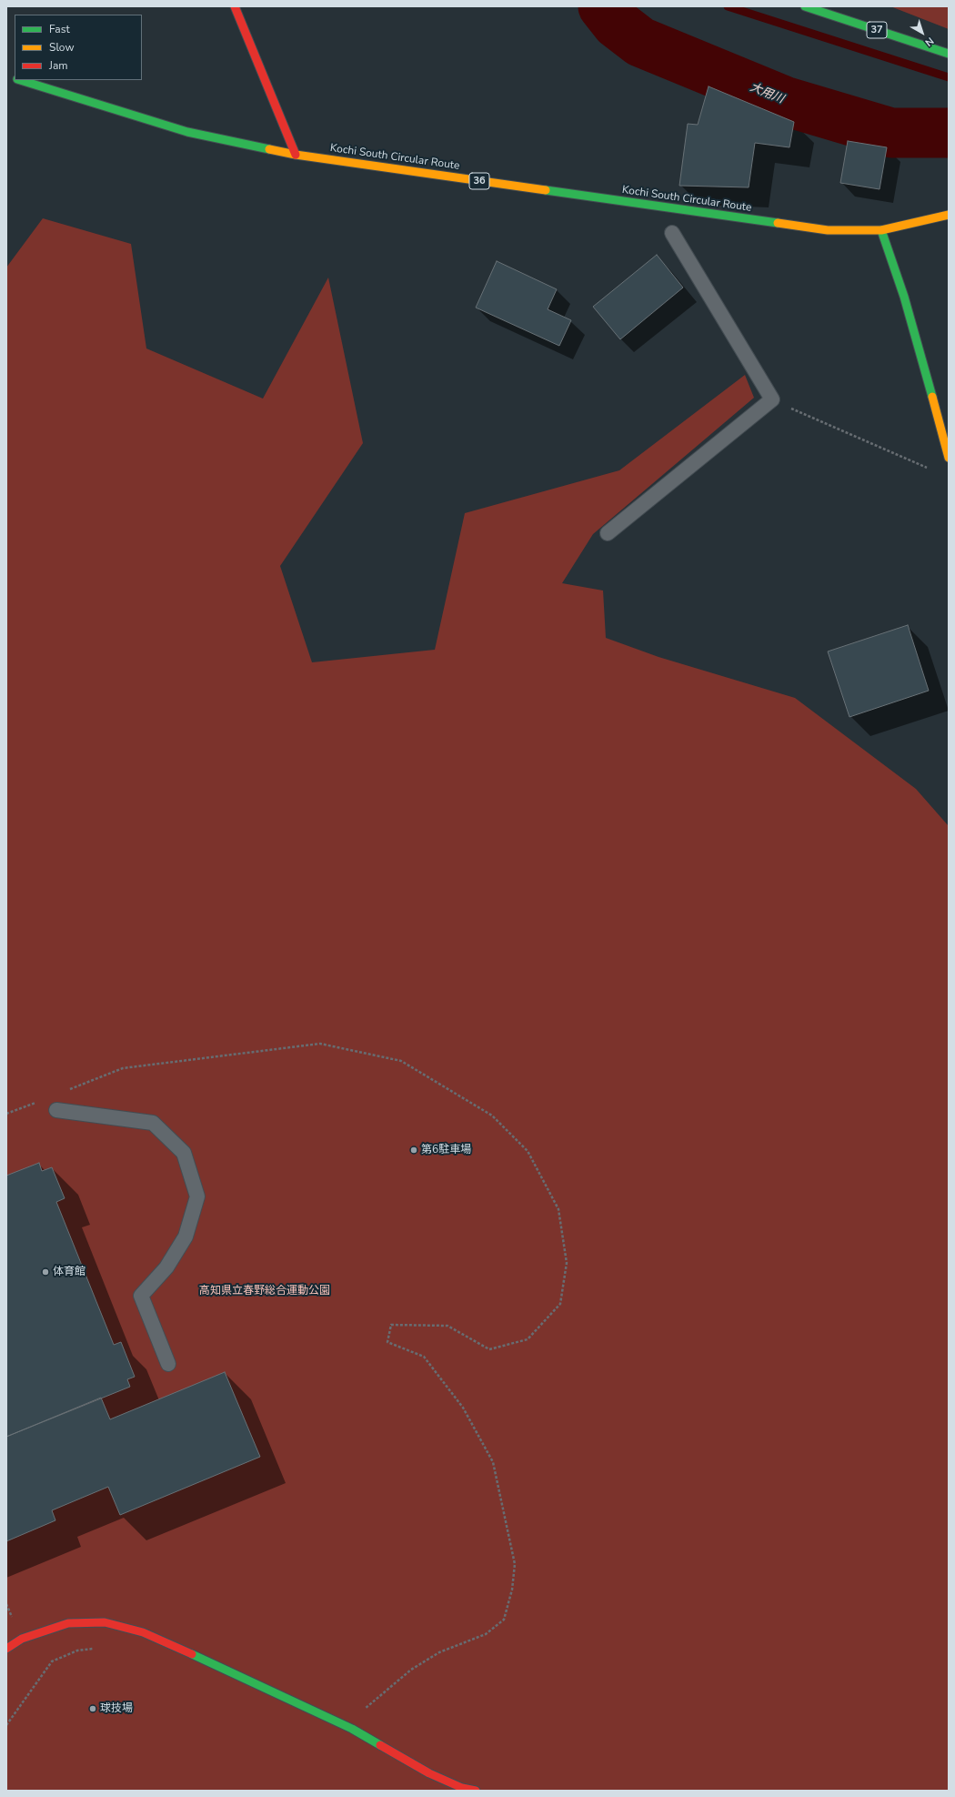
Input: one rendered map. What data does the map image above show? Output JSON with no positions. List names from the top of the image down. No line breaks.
{"streets":{"main road":["37","Kochi South Circular Route","36"]},"water":["大用川"],"parks":["高知県立春野総合運動公園"],"places":["第6駐車場","体育館","球技場"],"legend":["Fast","Slow","Jam"],"north":"bottom right"}
